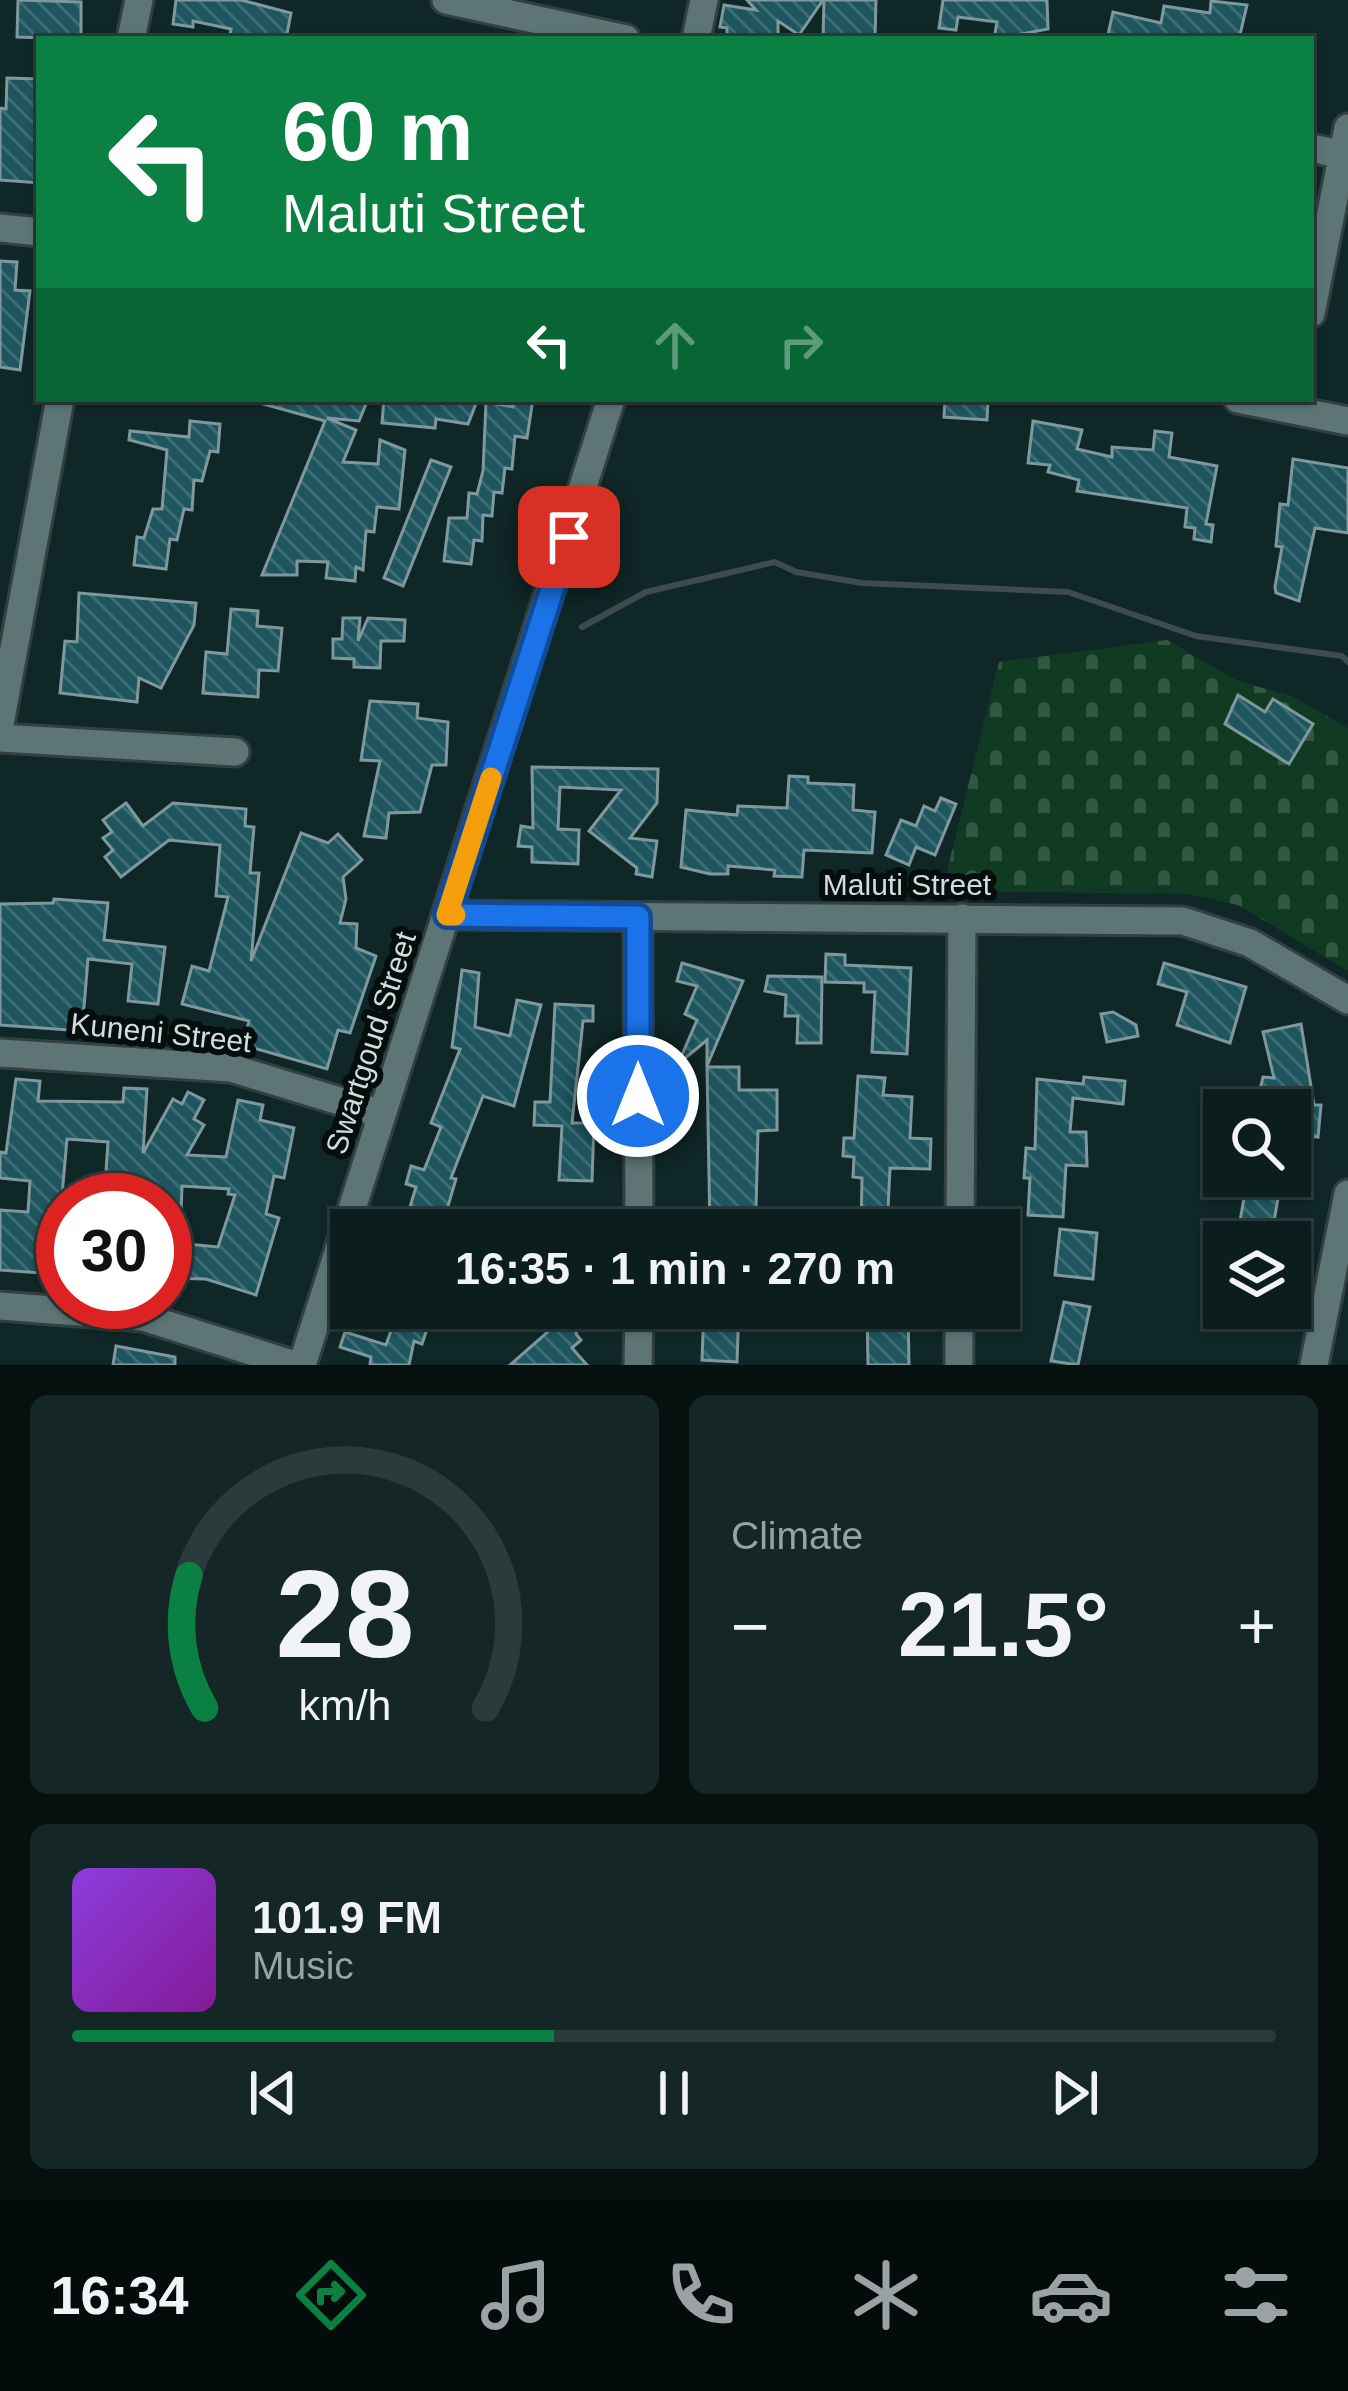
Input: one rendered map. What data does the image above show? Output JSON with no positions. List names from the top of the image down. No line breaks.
{"streets":{"street":["Maluti Street","Kuneni Street","Swartgoud Street"]},"crossings":[["Maluti Street","Swartgoud Street"],["Kuneni Street","Swartgoud Street"]],"page":{"turn":["60 m","Maluti Street"],"limit":"30","trip":"16:35 · 1 min · 270 m","tile":"Climate","heat":["−","21.5°","+"],"song":["101.9 FM","Music"],"tabs":"16:34","gauge":["28","km/h"]}}
